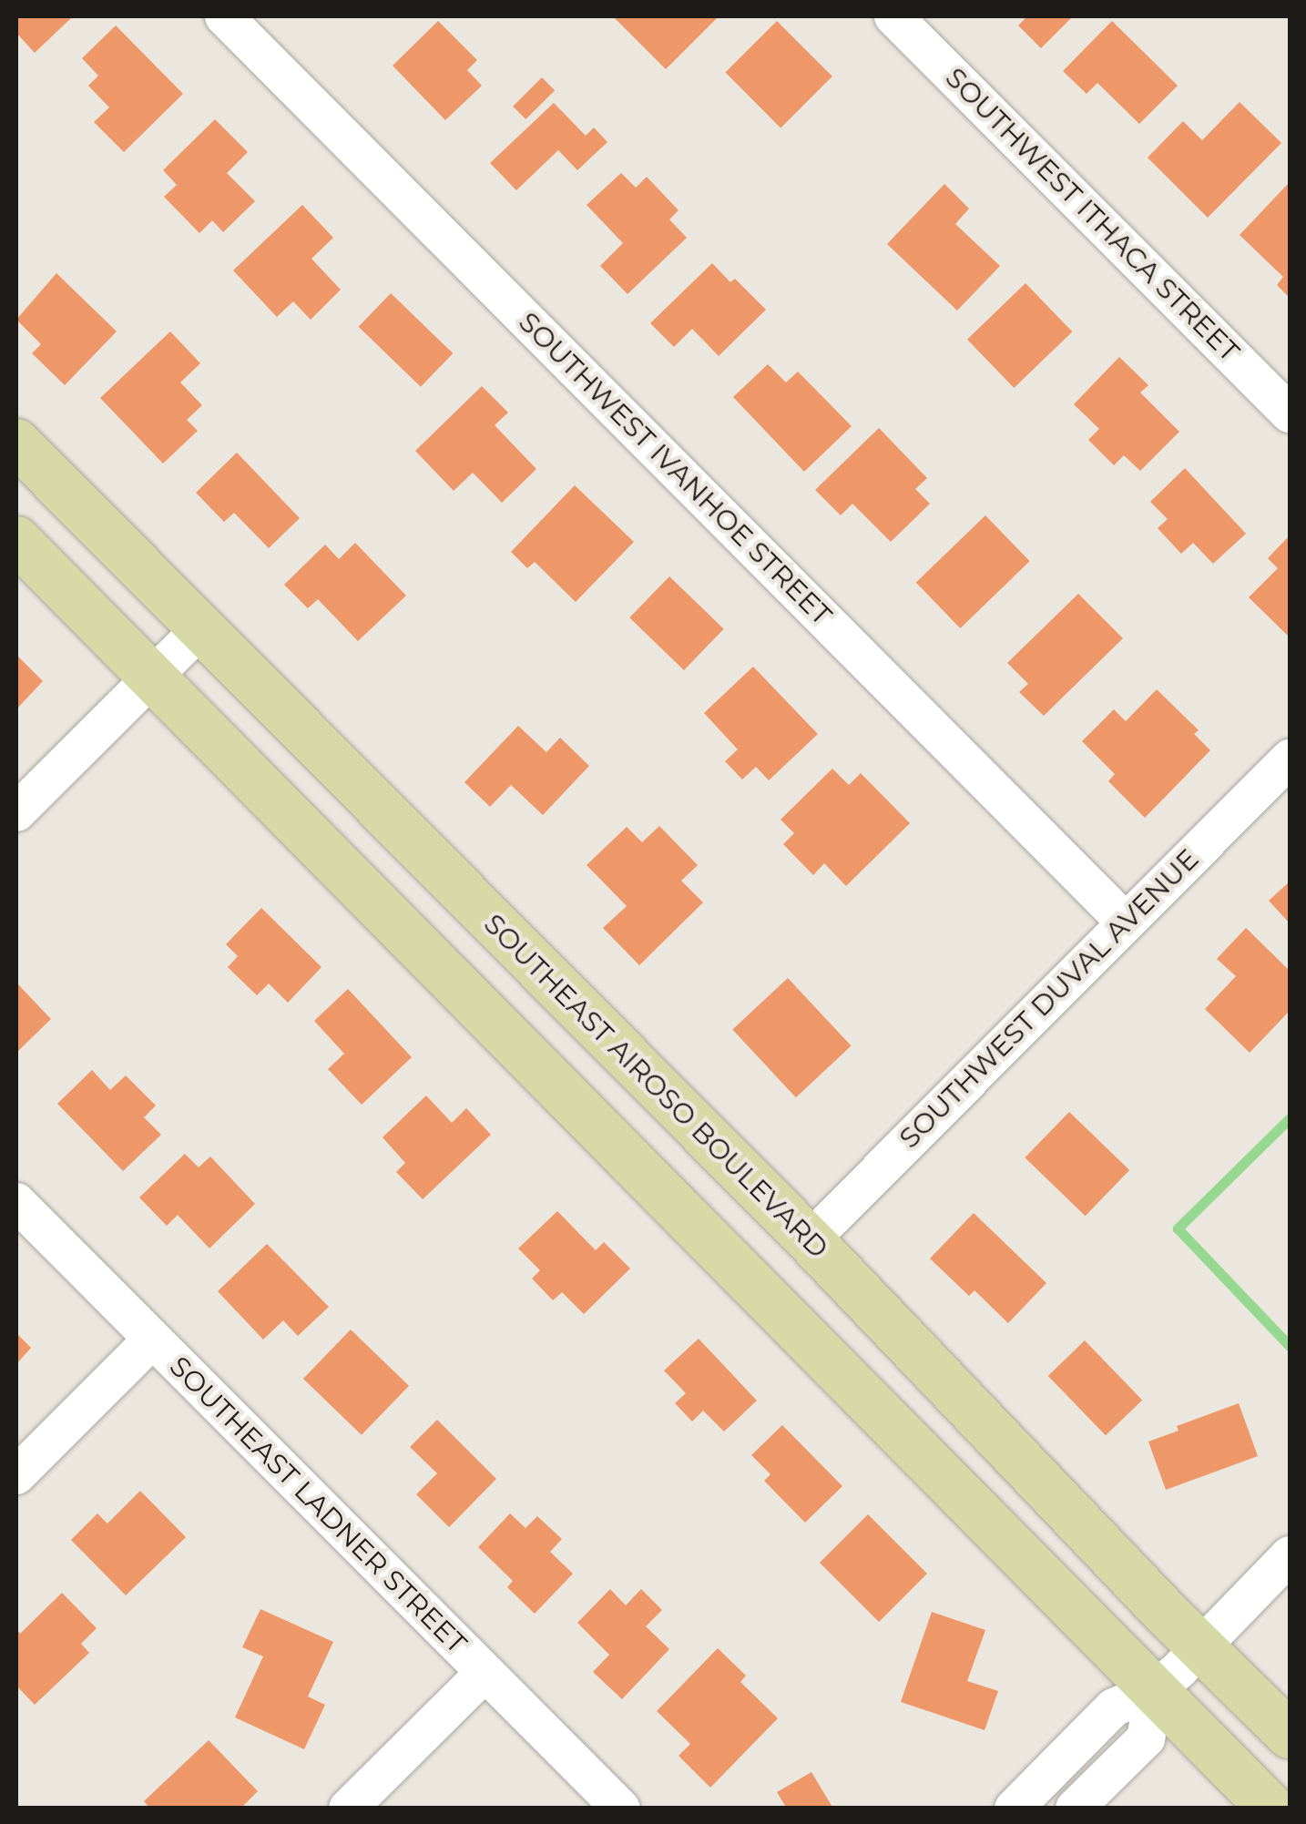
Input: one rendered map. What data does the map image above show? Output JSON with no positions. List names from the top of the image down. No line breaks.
{"streets":{"main road":["SOUTHEAST AIROSO BOULEVARD"],"street":["SOUTHWEST ITHACA STREET","SOUTHWEST IVANHOE STREET","SOUTHWEST DUVAL AVENUE","SOUTHEAST LADNER STREET"]},"crossings":[["SOUTHWEST IVANHOE STREET","SOUTHWEST DUVAL AVENUE"],["SOUTHWEST DUVAL AVENUE","SOUTHEAST AIROSO BOULEVARD"]]}
